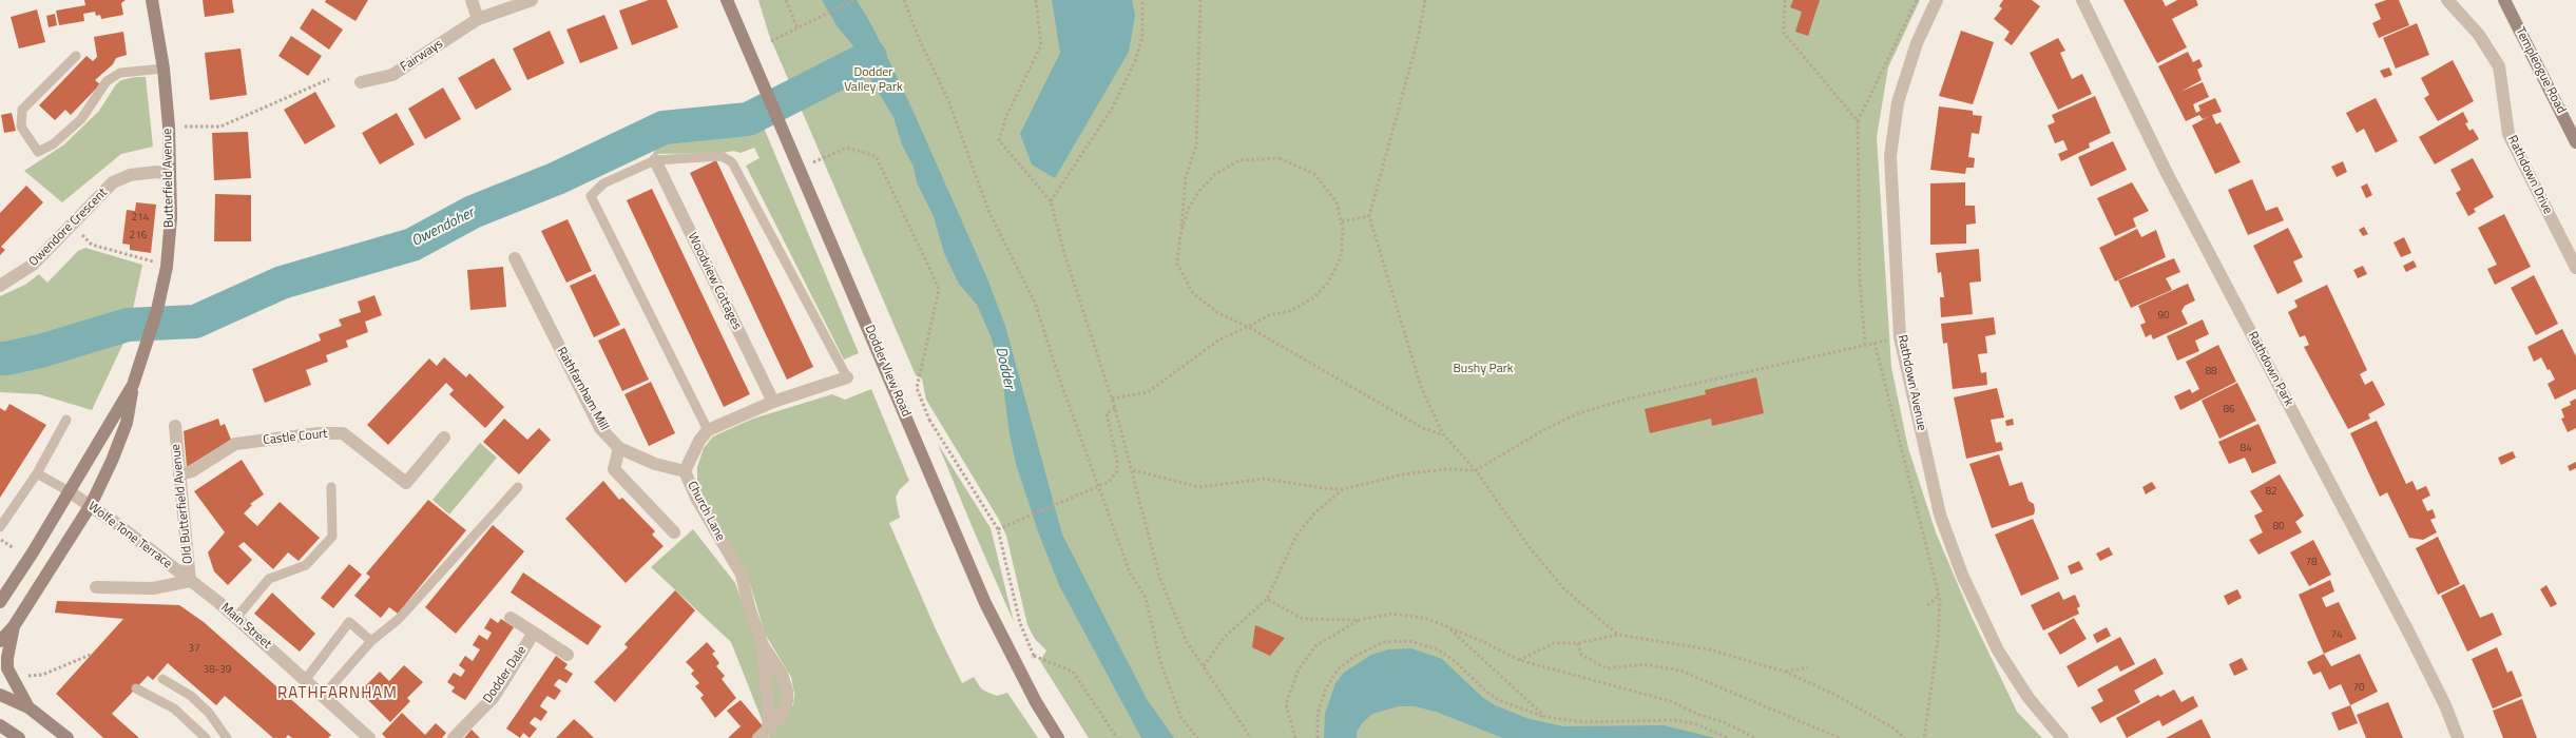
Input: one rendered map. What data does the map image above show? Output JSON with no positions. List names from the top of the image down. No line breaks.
{"streets":{"main road":["Templeogue Road","Butterfield Avenue","Dodder View Road"],"street":["Fairways","Rathdown Drive","Owendore Crescent","Woodview Cottages","Rathdown Park","Rathdown Avenue","Rathfarnham Mill","Castle Court","Old Butterfield Avenue","Church Lane","Wolfe Tone Terrace","Main Street","Dodder Dale"]},"crossings":[["Butterfield Avenue","Owendore Crescent"],["Butterfield Avenue","Wolfe Tone Terrace"],["Castle Court","Old Butterfield Avenue"],["Old Butterfield Avenue","Wolfe Tone Terrace"],["Old Butterfield Avenue","Main Street"],["Wolfe Tone Terrace","Main Street"]],"districts":["RATHFARNHAM"],"water":["Owendoher","Dodder"],"parks":["Dodder Valley Park","Bushy Park"],"house_numbers":["214","216","90","88","86","84","82","80","78","74","37","38-39","70"]}
